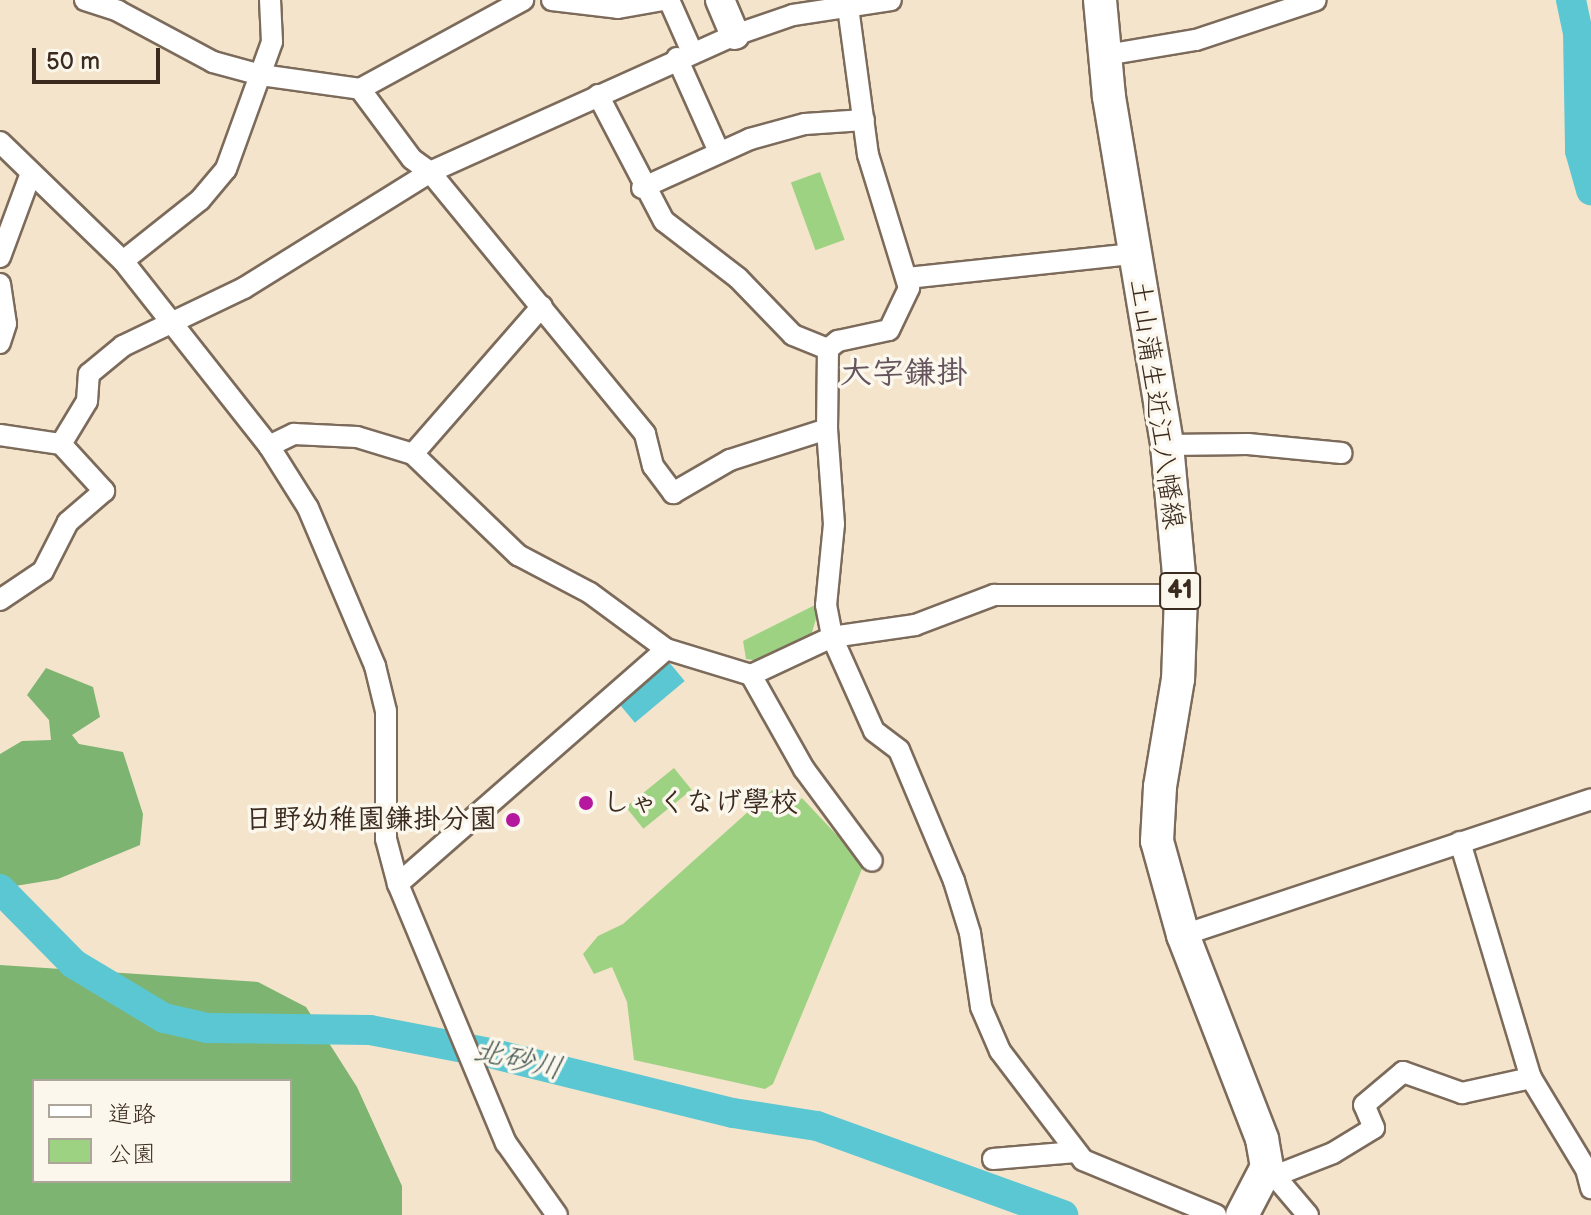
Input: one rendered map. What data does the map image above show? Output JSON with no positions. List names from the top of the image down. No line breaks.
{"streets":{"main road":["土山蒲生近江八幡線","41"]},"districts":["大字鎌掛"],"water":["北砂川"],"places":["しゃくなげ學校","日野幼稚園鎌掛分園"],"legend":["道路","公園"],"scale_bar":"50 m"}
